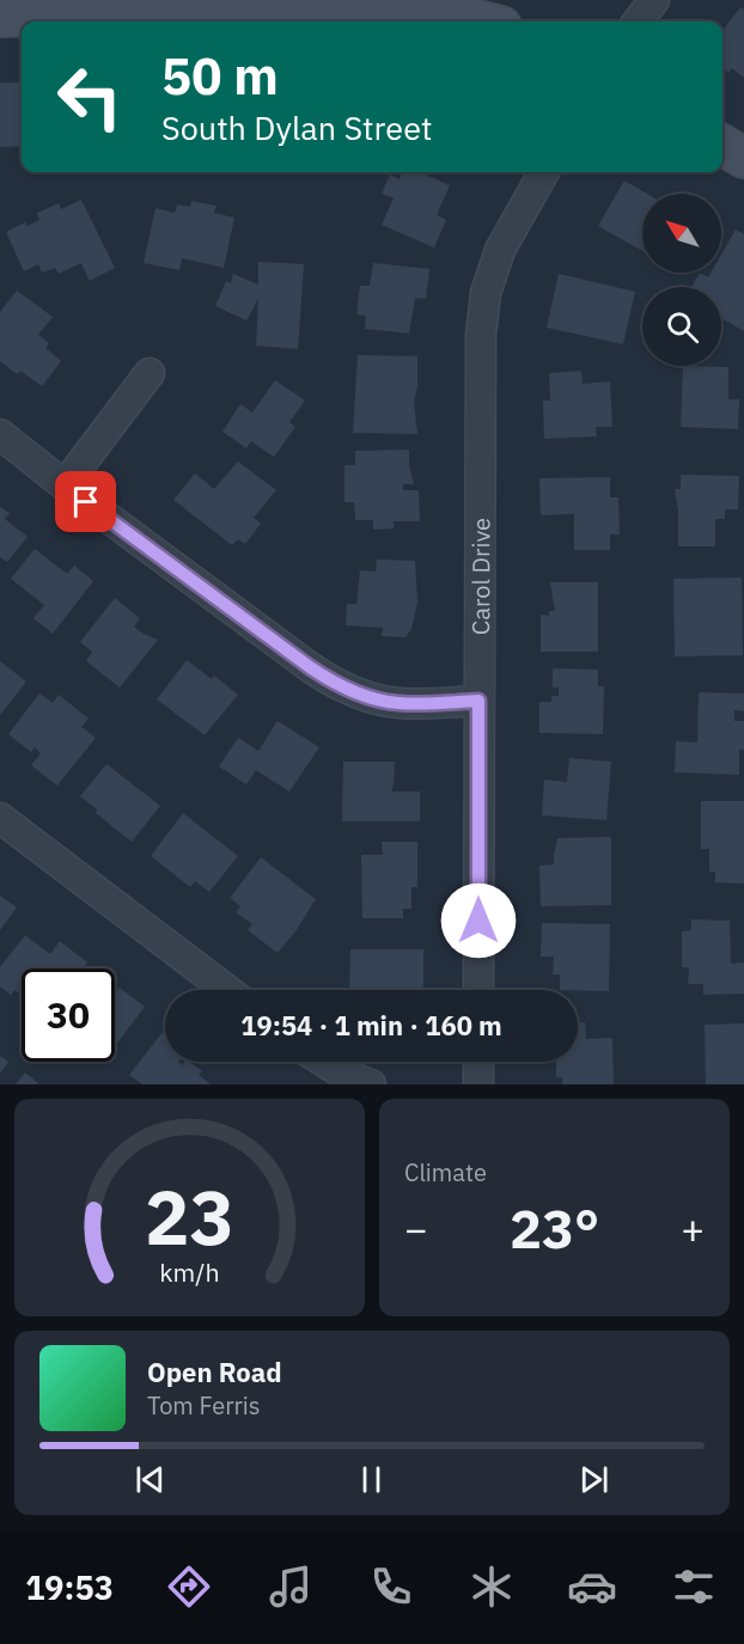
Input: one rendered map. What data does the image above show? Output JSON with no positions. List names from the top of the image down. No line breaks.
{"streets":{"street":["Carol Drive"]},"north":"top left","page":{"turn":["50 m","South Dylan Street"],"limit":"30","trip":"19:54 · 1 min · 160 m","tile":"Climate","heat":["−","23°","+"],"song":["Open Road","Tom Ferris"],"tabs":"19:53","gauge":["23","km/h"]}}
